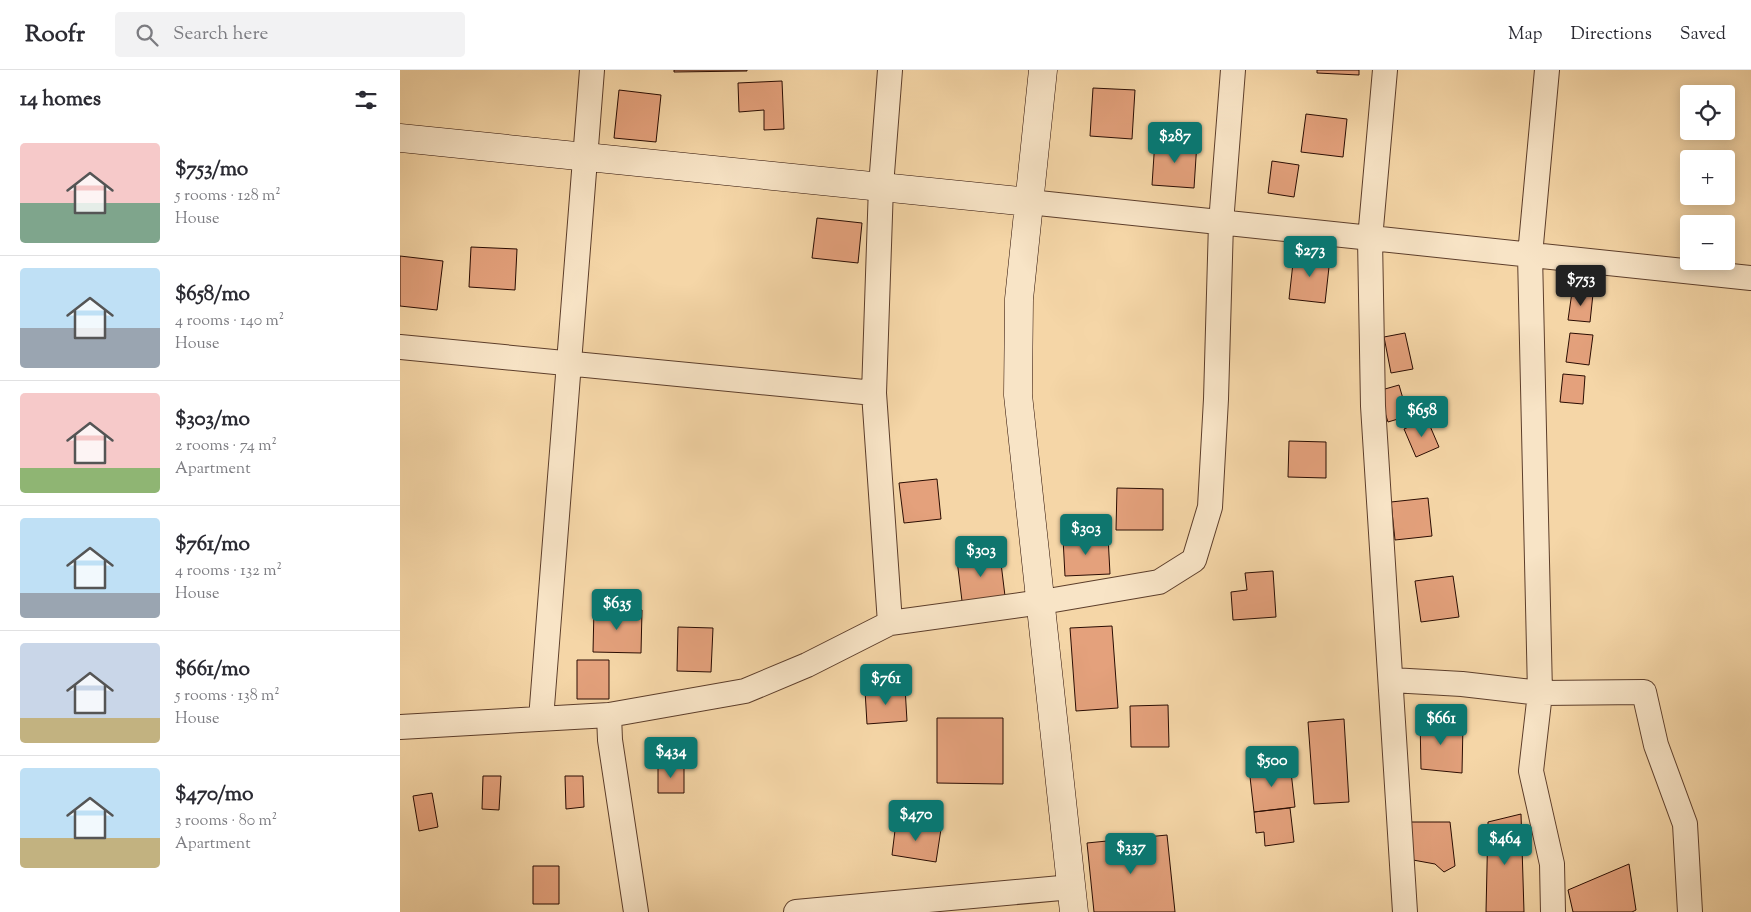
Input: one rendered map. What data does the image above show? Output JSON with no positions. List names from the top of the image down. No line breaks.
{"page":{"header":"Roofr","search":"Search here","nav":["Map","Directions","Saved"],"heading":"14 homes","map_buttons":["+","−"],"price":["$287","$273","$753","$658","$303","$303","$635","$761","$661","$434","$500","$470","$464","$337"],"list":[{"name":"$753/mo","note":"5 rooms · 128 m² · House"},{"name":"$658/mo","note":"4 rooms · 140 m² · House"},{"name":"$303/mo","note":"2 rooms · 74 m² · Apartment"},{"name":"$761/mo","note":"4 rooms · 132 m² · House"},{"name":"$661/mo","note":"5 rooms · 138 m² · House"},{"name":"$470/mo","note":"3 rooms · 80 m² · Apartment"}]}}
